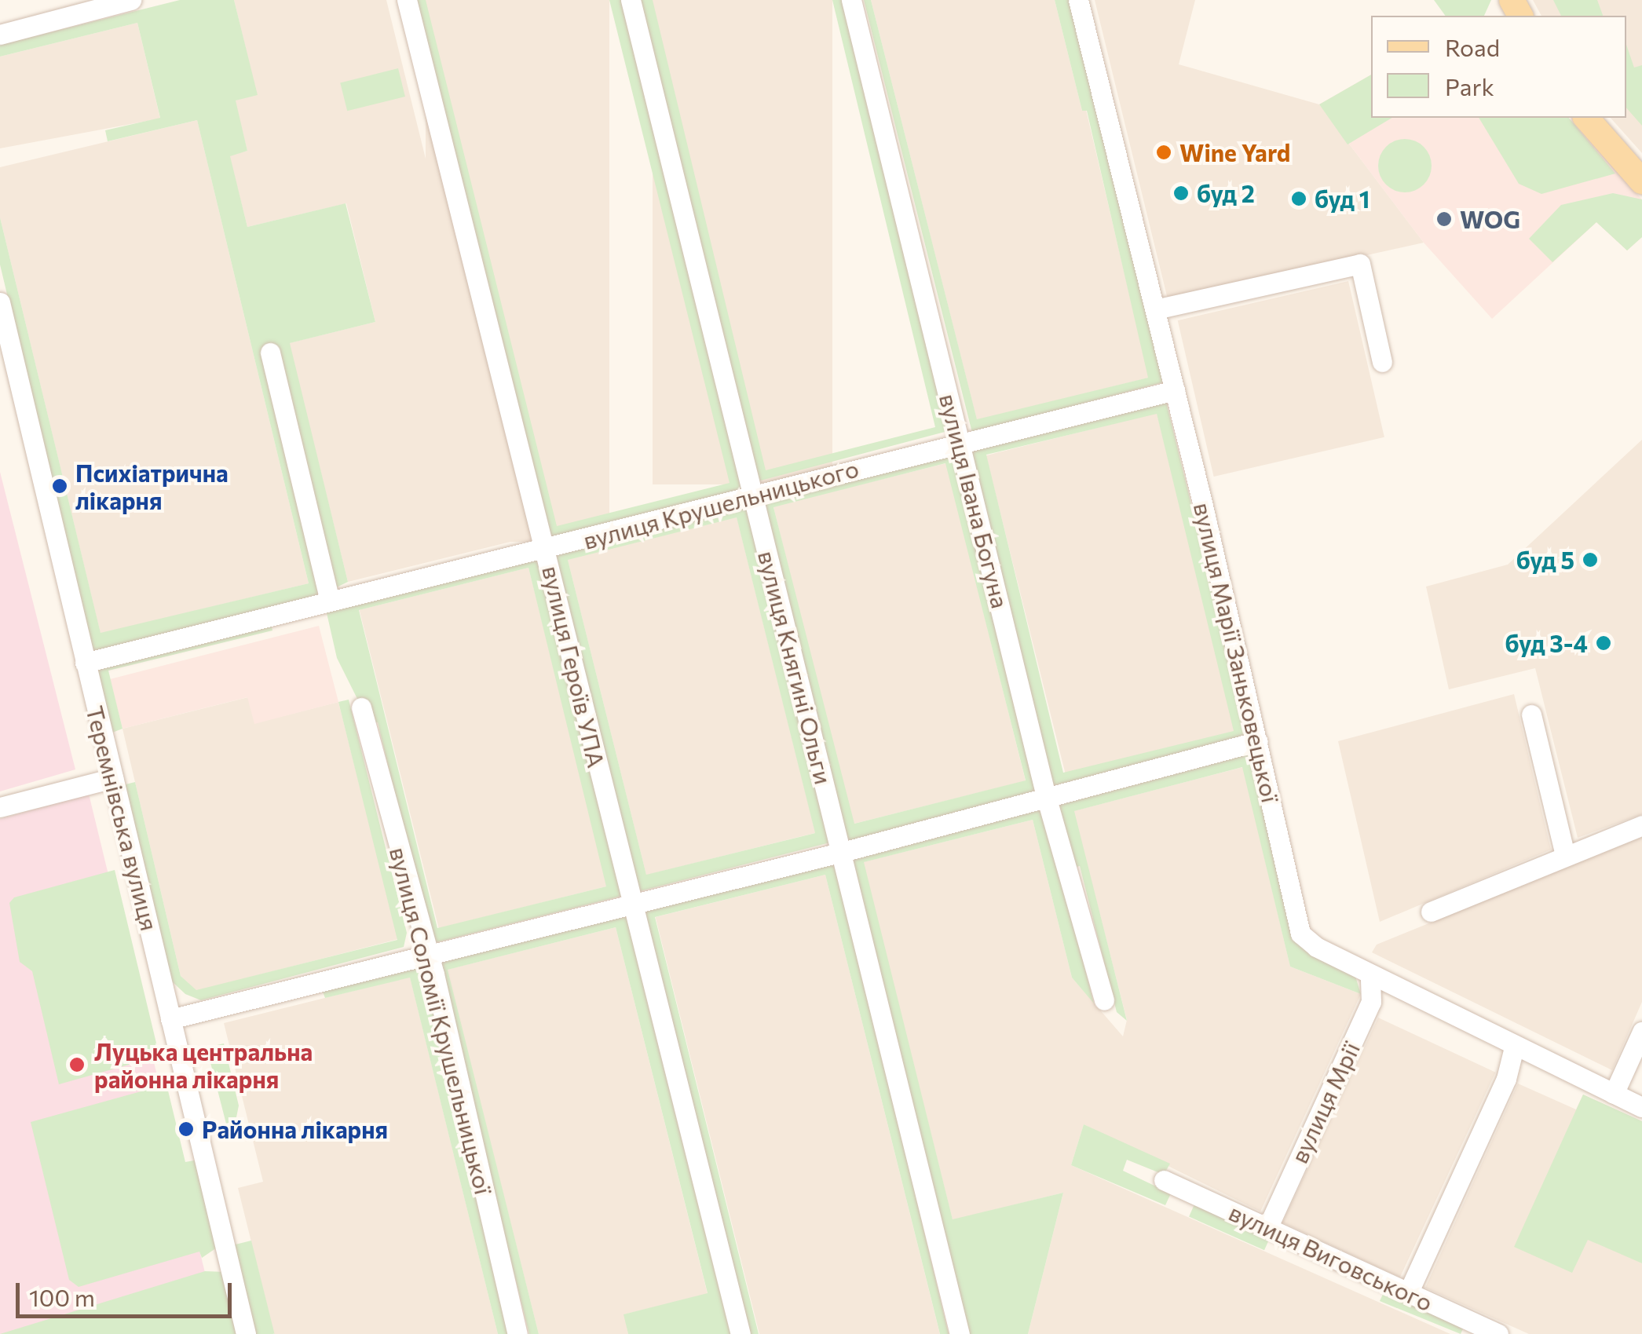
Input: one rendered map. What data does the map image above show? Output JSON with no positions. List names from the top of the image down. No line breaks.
{"streets":{"street":["вулиця Івана Богуна","вулиця Крушельницького","вулиця Марії Заньковецької","вулиця Героїв УПА","вулиця Княгині Ольги","Теремнівська вулиця","вулиця Соломії Крушельницької","вулиця Мрії","вулиця Виговського"]},"crossings":[["вулиця Івана Богуна","вулиця Крушельницького"],["вулиця Крушельницького","вулиця Марії Заньковецької"],["вулиця Крушельницького","вулиця Героїв УПА"],["вулиця Крушельницького","вулиця Княгині Ольги"],["вулиця Крушельницького","Теремнівська вулиця"],["вулиця Марії Заньковецької","вулиця Мрії"],["вулиця Мрії","вулиця Виговського"]],"places":["Wine Yard","буд 2","буд 1","WOG","Психіатрична лікарня","буд 5","буд 3-4","Луцька центральна районна лікарня","Районна лікарня"],"legend":["Road","Park"],"scale_bar":"100 m"}
